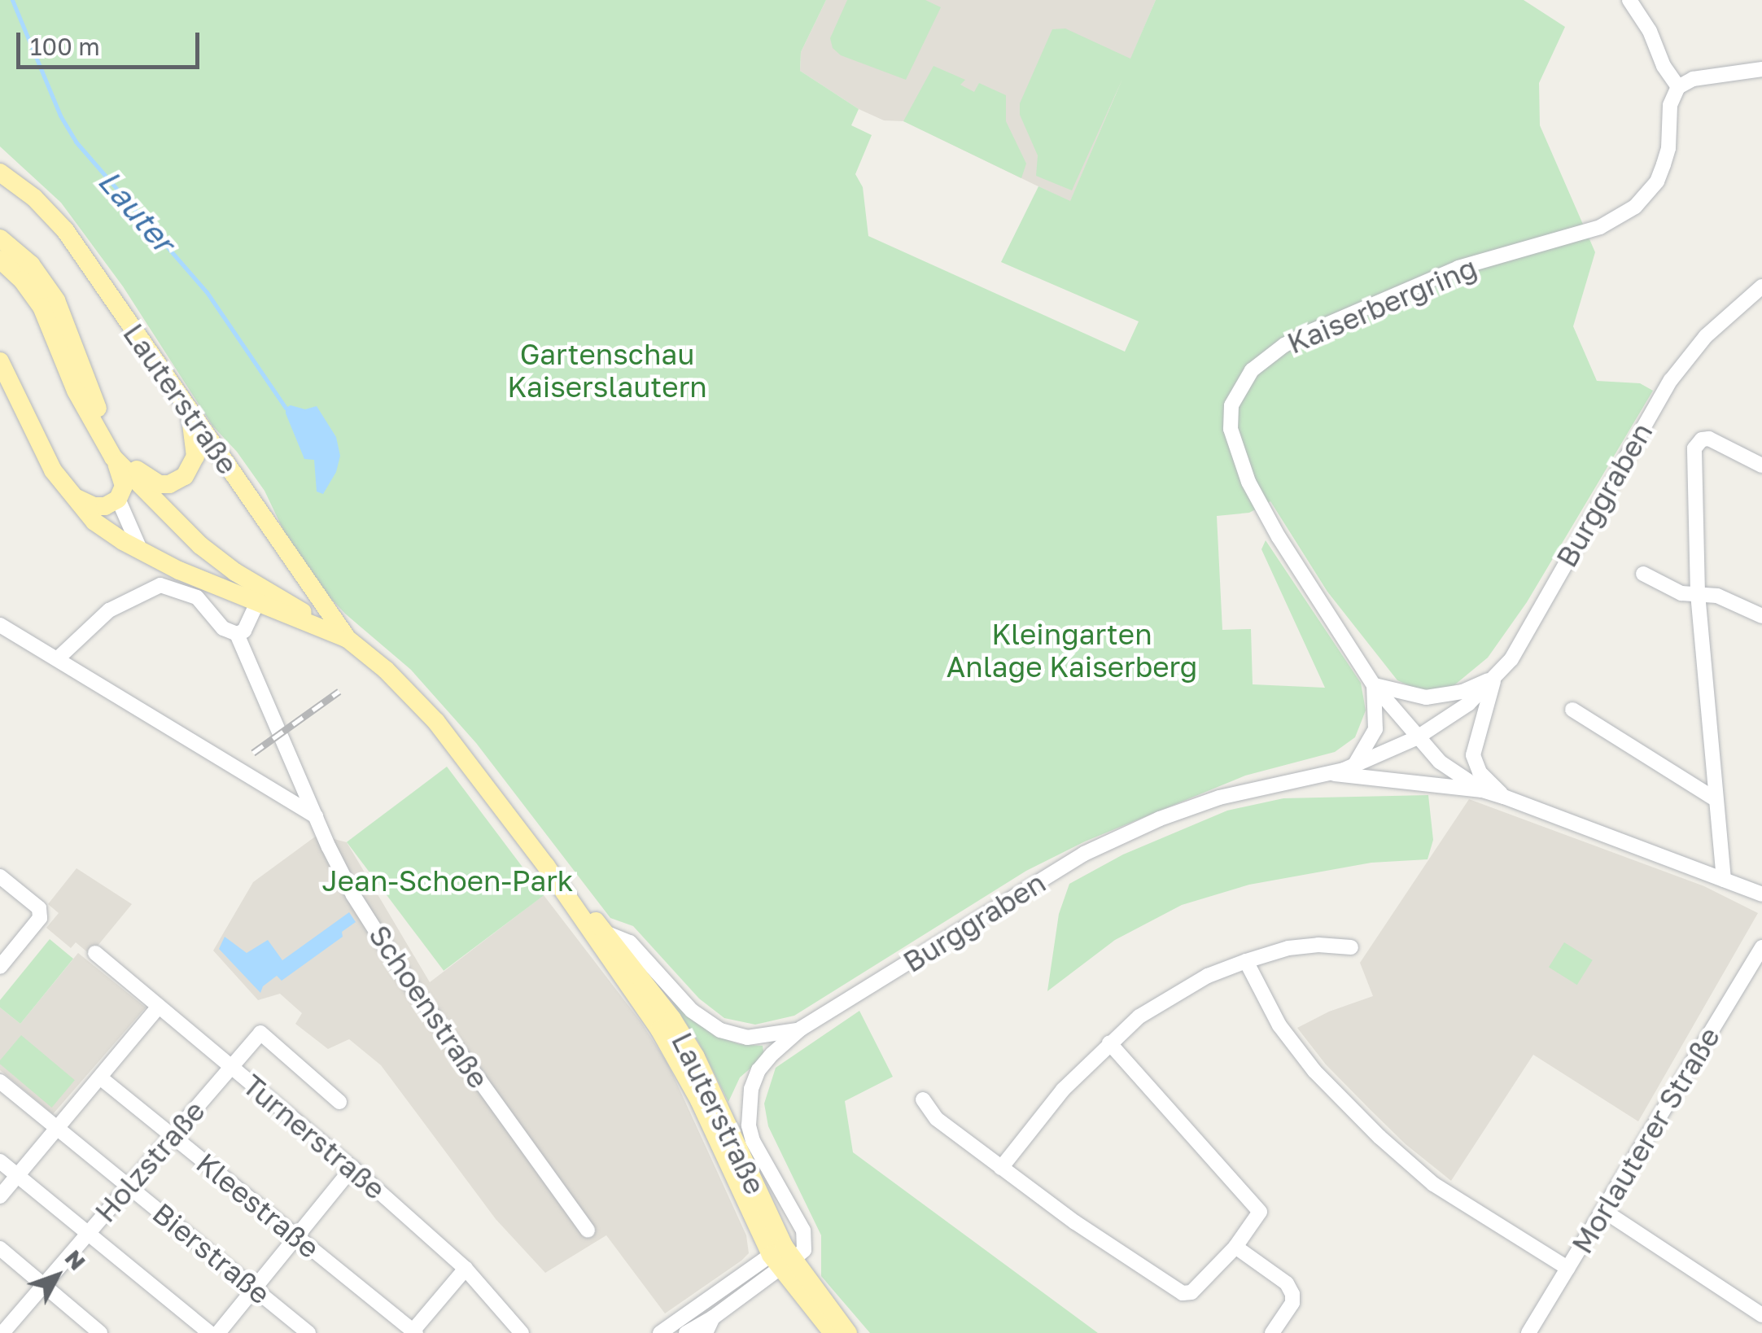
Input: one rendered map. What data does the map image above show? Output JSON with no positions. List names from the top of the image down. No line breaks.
{"streets":{"main road":["Lauterstraße"],"street":["Kaiserbergring","Burggraben","Schoenstraße","Turnerstraße","Morlauterer Straße","Holzstraße","Kleestraße","Bierstraße"]},"crossings":[["Kaiserbergring","Burggraben"],["Lauterstraße","Burggraben"],["Turnerstraße","Holzstraße"],["Holzstraße","Kleestraße"],["Holzstraße","Bierstraße"]],"water":["Lauter"],"parks":["Gartenschau Kaiserslautern","Kleingarten Anlage Kaiserberg","Jean-Schoen-Park"],"scale_bar":"100 m","north":"top right"}
